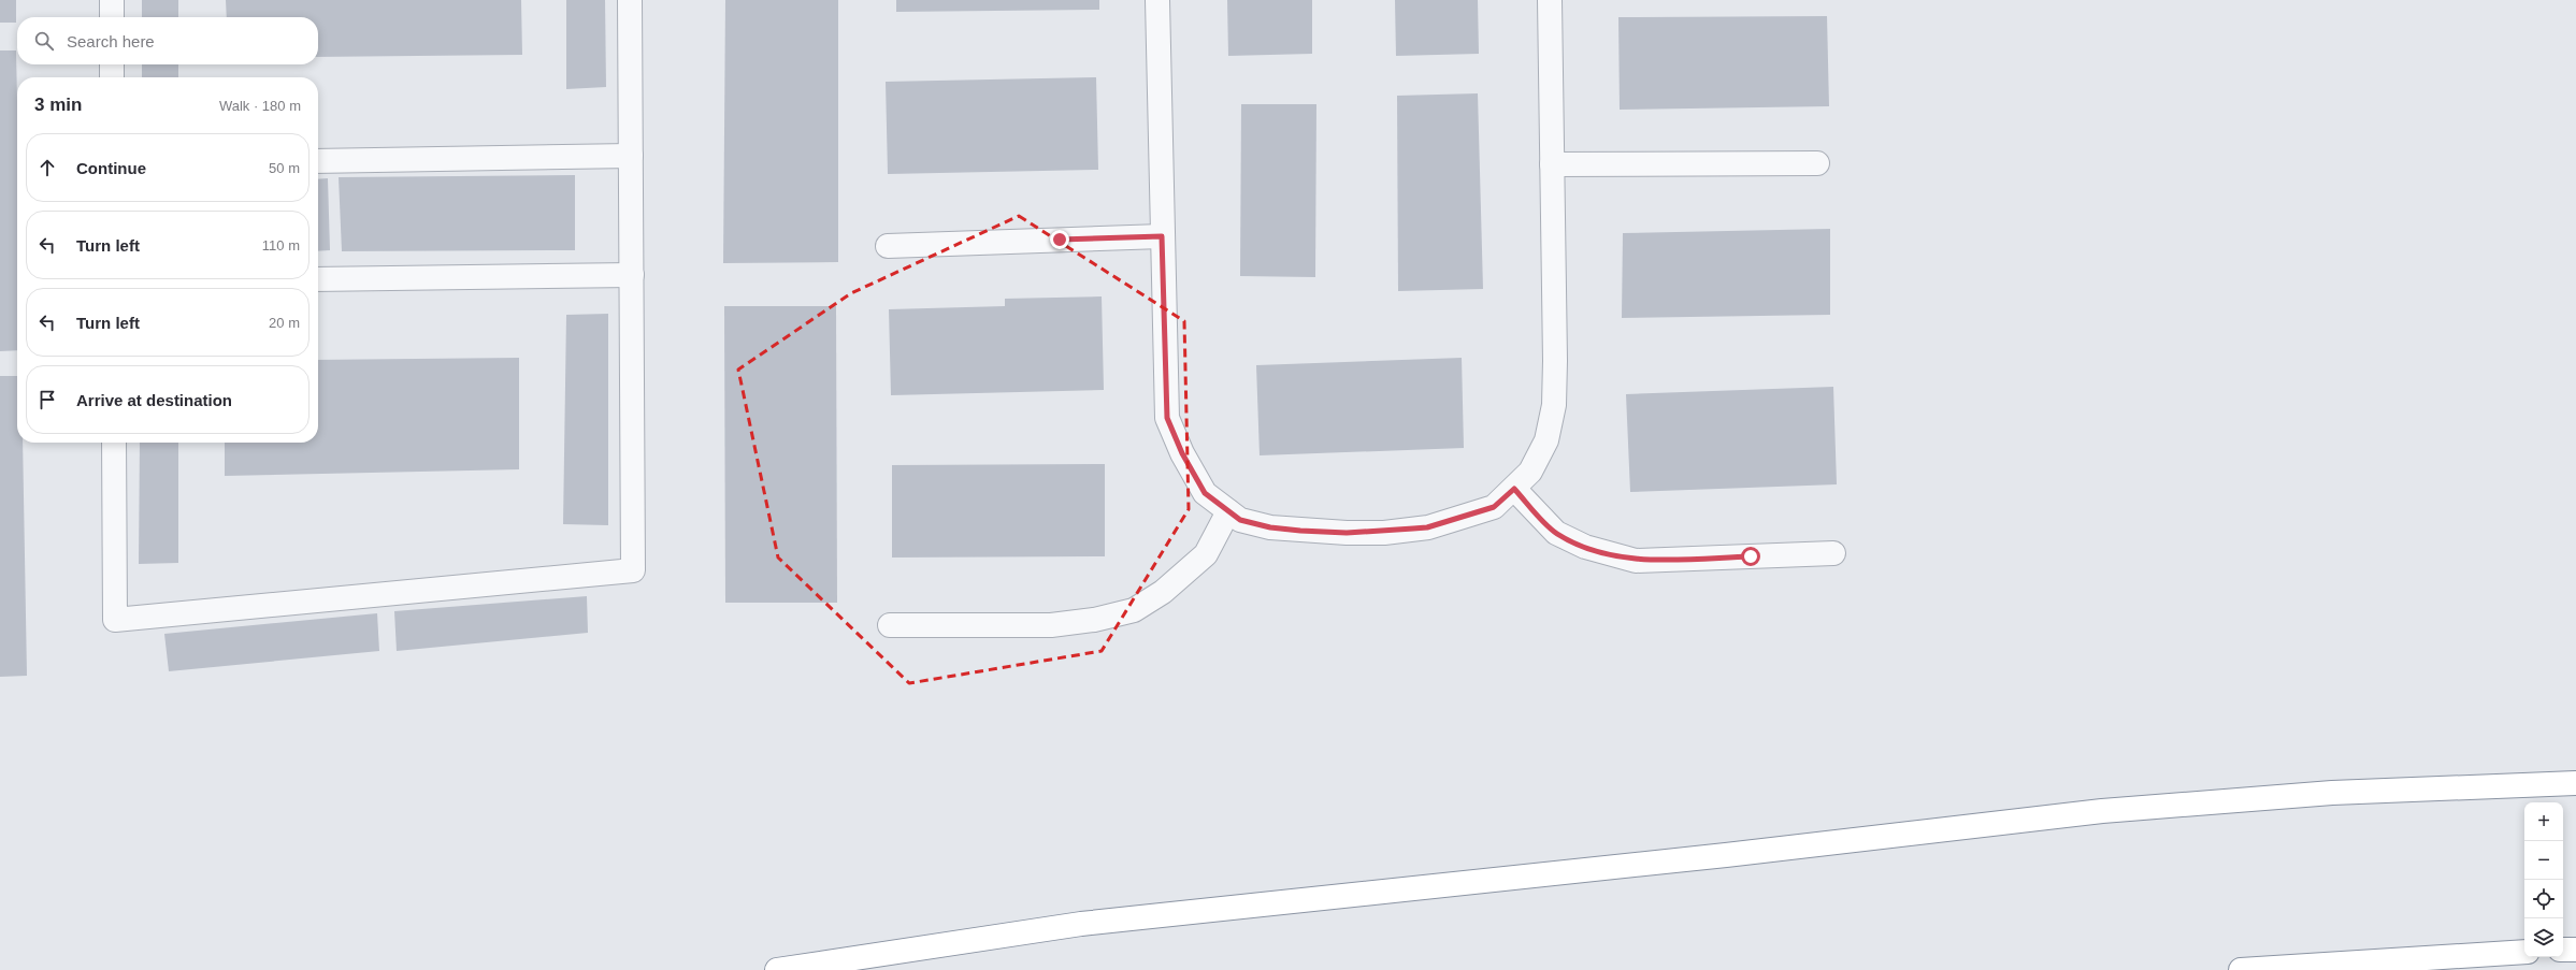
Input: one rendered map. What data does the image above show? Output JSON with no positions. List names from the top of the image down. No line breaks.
{"page":{"search":"Search here","heading":["3 min","Walk · 180 m"],"list":[["Continue","50 m"],["Turn left","110 m"],["Turn left","20 m"],"Arrive at destination"],"map_buttons":["+","−"]}}
